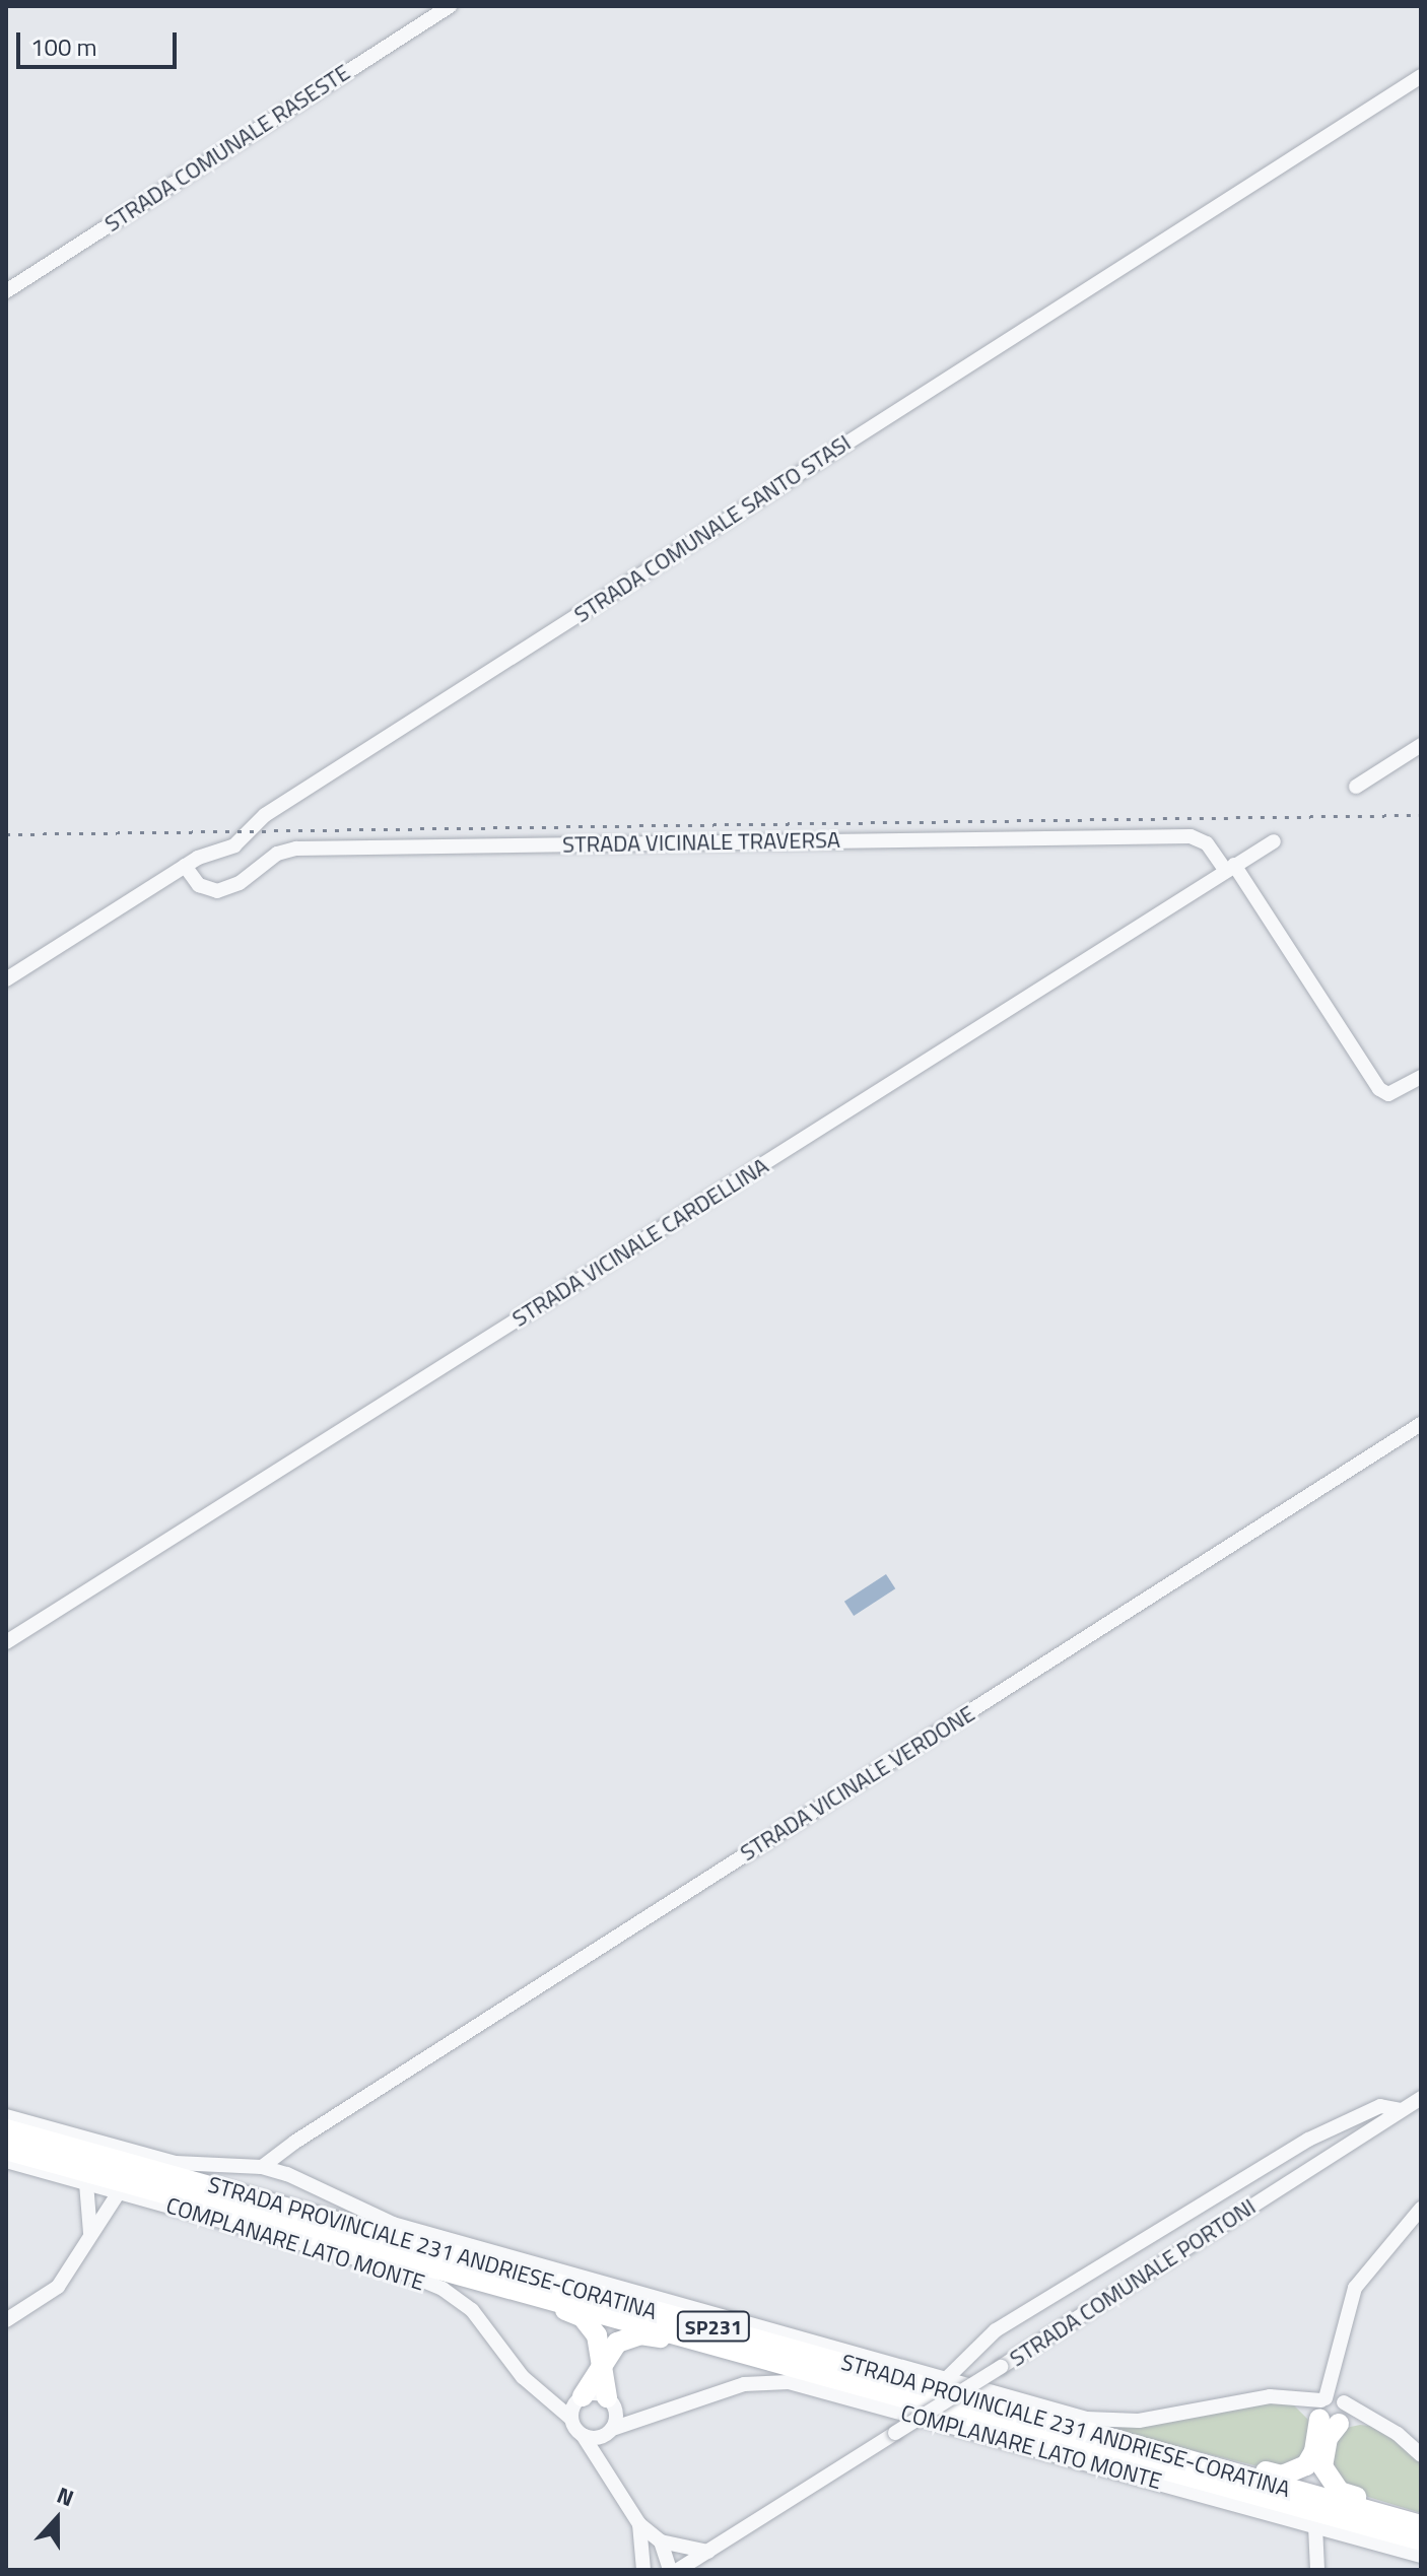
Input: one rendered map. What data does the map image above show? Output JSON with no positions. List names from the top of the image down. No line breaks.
{"streets":{"highway":["STRADA PROVINCIALE 231 ANDRIESE-CORATINA","SP231"],"street":["STRADA COMUNALE RASESTE","STRADA COMUNALE SANTO STASI","STRADA VICINALE TRAVERSA","STRADA VICINALE CARDELLINA","STRADA VICINALE VERDONE","COMPLANARE LATO MONTE","STRADA COMUNALE PORTONI"]},"crossings":[["STRADA COMUNALE SANTO STASI","STRADA VICINALE TRAVERSA"],["STRADA VICINALE TRAVERSA","STRADA VICINALE CARDELLINA"]],"scale_bar":"100 m","north":"top"}
